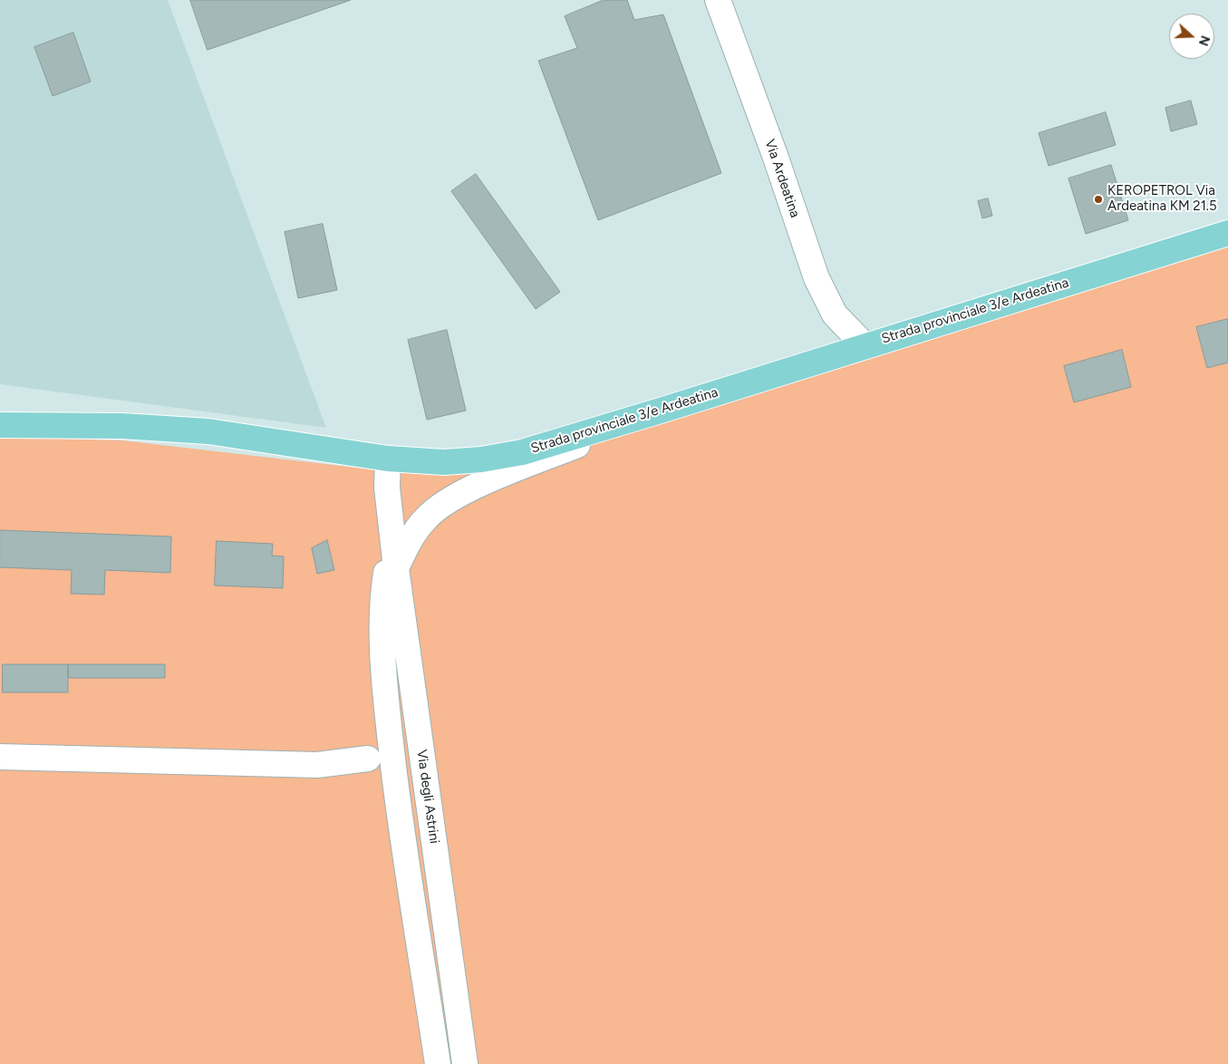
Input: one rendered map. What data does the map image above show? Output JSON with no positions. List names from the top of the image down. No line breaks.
{"streets":{"main road":["Strada provinciale 3/e Ardeatina"],"street":["Via Ardeatina","Via degli Astrini"]},"crossings":[["Via Ardeatina","Strada provinciale 3/e Ardeatina"],["Strada provinciale 3/e Ardeatina","Via degli Astrini"]],"places":["KEROPETROL Via Ardeatina KM 21.5"],"north":"right"}
